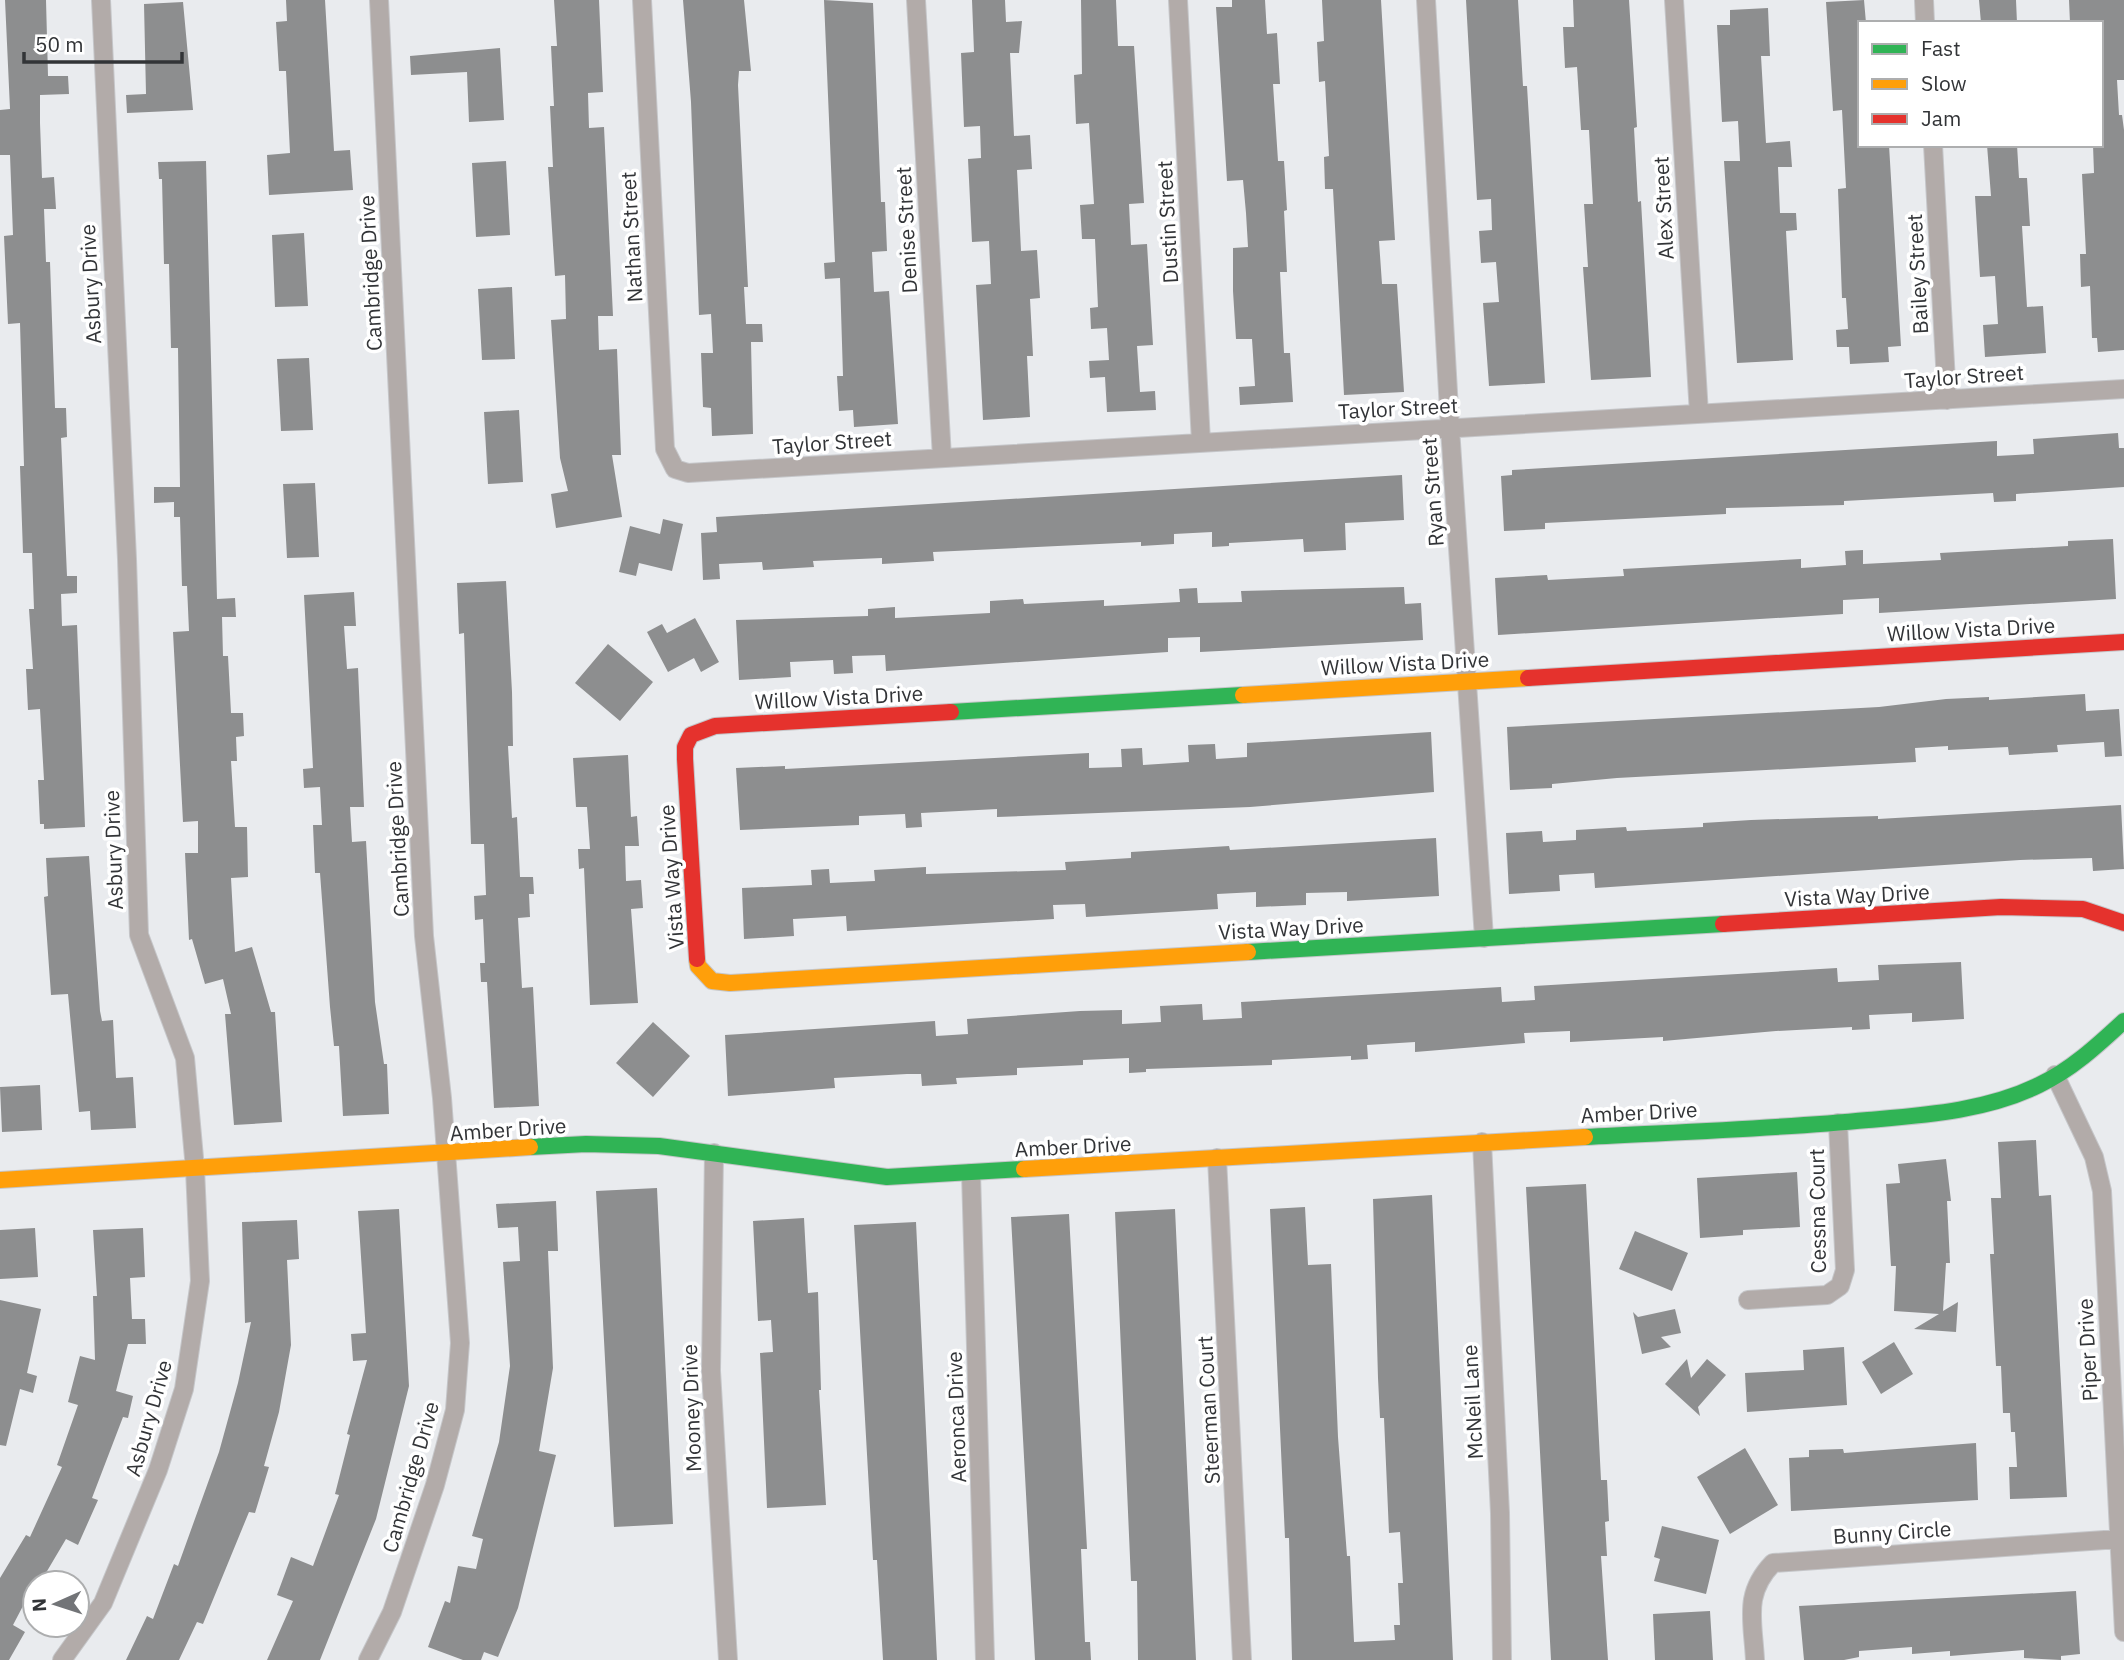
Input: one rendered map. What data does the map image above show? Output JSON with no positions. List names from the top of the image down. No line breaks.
{"streets":{"street":["Alex Street","Dustin Street","Denise Street","Nathan Street","Cambridge Drive","Bailey Street","Asbury Drive","Taylor Street","Ryan Street","Willow Vista Drive","Vista Way Drive","Amber Drive","Cessna Court","Piper Drive","McNeil Lane","Mooney Drive","Steerman Court","Aeronca Drive","Bunny Circle"]},"crossings":[["Alex Street","Taylor Street"],["Dustin Street","Taylor Street"],["Denise Street","Taylor Street"],["Nathan Street","Taylor Street"],["Cambridge Drive","Amber Drive"],["Bailey Street","Taylor Street"],["Asbury Drive","Amber Drive"],["Taylor Street","Ryan Street"],["Ryan Street","Willow Vista Drive"],["Ryan Street","Vista Way Drive"],["Willow Vista Drive","Vista Way Drive"],["Amber Drive","Cessna Court"],["Amber Drive","Piper Drive"],["Amber Drive","McNeil Lane"],["Amber Drive","Mooney Drive"],["Amber Drive","Steerman Court"],["Amber Drive","Aeronca Drive"],["Piper Drive","Bunny Circle"]],"legend":["Fast","Slow","Jam"],"scale_bar":"50 m","north":"left"}
